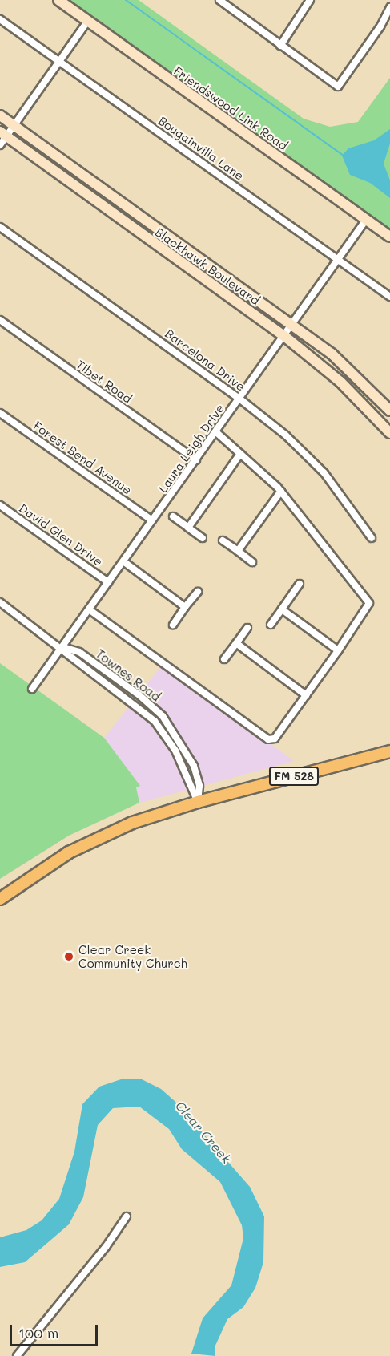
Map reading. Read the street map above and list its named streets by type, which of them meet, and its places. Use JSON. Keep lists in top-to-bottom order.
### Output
{
  "streets": {
    "main road": ["Friendswood Link Road", "Blackhawk Boulevard", "FM 528"],
    "street": [
      "Bougainvilla Lane",
      "Barcelona Drive",
      "Tibet Road",
      "Laura Leigh Drive",
      "Forest Bend Avenue",
      "David Glen Drive",
      "Townes Road"
    ]
  },
  "crossings": [
    ["Friendswood Link Road", "Laura Leigh Drive"],
    ["Bougainvilla Lane", "Laura Leigh Drive"],
    ["Blackhawk Boulevard", "Laura Leigh Drive"],
    ["Barcelona Drive", "Laura Leigh Drive"],
    ["Tibet Road", "Laura Leigh Drive"],
    ["Laura Leigh Drive", "Forest Bend Avenue"],
    ["Laura Leigh Drive", "David Glen Drive"],
    ["Laura Leigh Drive", "Townes Road"],
    ["Townes Road", "FM 528"]
  ],
  "water": ["Clear Creek"],
  "places": ["Clear Creek Community Church"],
  "scale_bar": "100 m"
}
